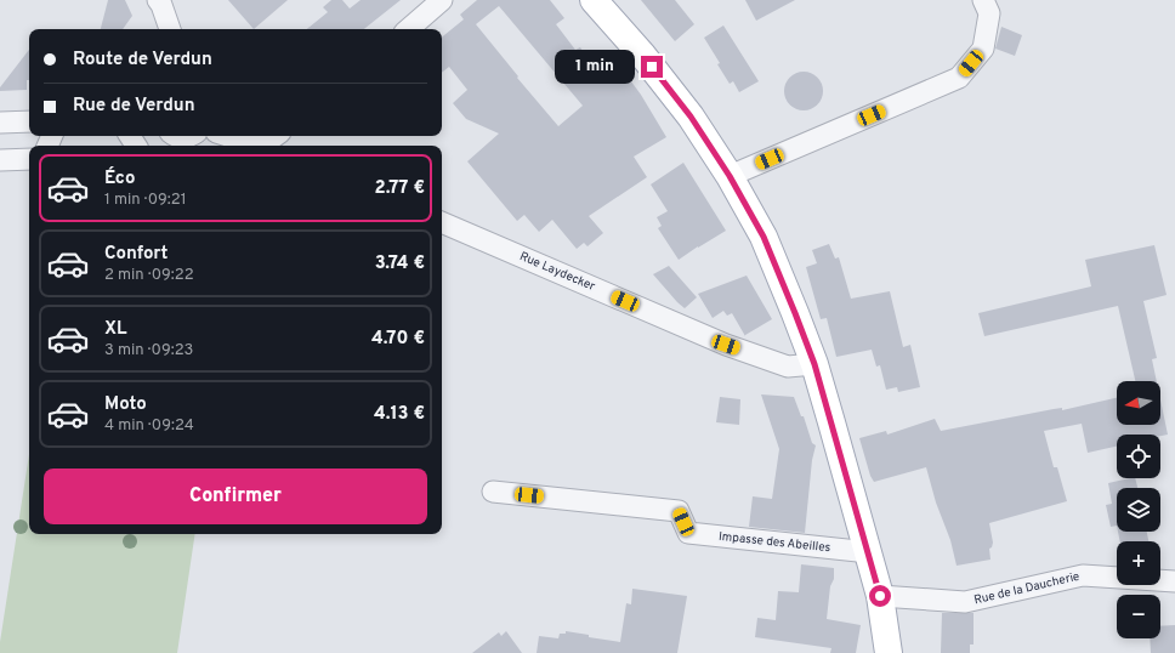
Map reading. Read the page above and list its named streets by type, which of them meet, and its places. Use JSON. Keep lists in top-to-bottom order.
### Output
{
  "streets": {
    "street": ["Rue Laydecker", "Impasse des Abeilles", "Rue de la Daucherie"]
  },
  "north": "left",
  "page": {
    "banner": ["Route de Verdun", "Rue de Verdun"],
    "bubble": "1 min",
    "list": [
      {
        "name": "Éco",
        "note": "1 min · 09:21",
        "value": "2.77 €"
      },
      {
        "name": "Confort",
        "note": "2 min · 09:22",
        "value": "3.74 €"
      },
      {
        "name": "XL",
        "note": "3 min · 09:23",
        "value": "4.70 €"
      },
      {
        "name": "Moto",
        "note": "4 min · 09:24",
        "value": "4.13 €"
      }
    ],
    "map_buttons": ["+", "−"],
    "buttons": "Confirmer"
  }
}
